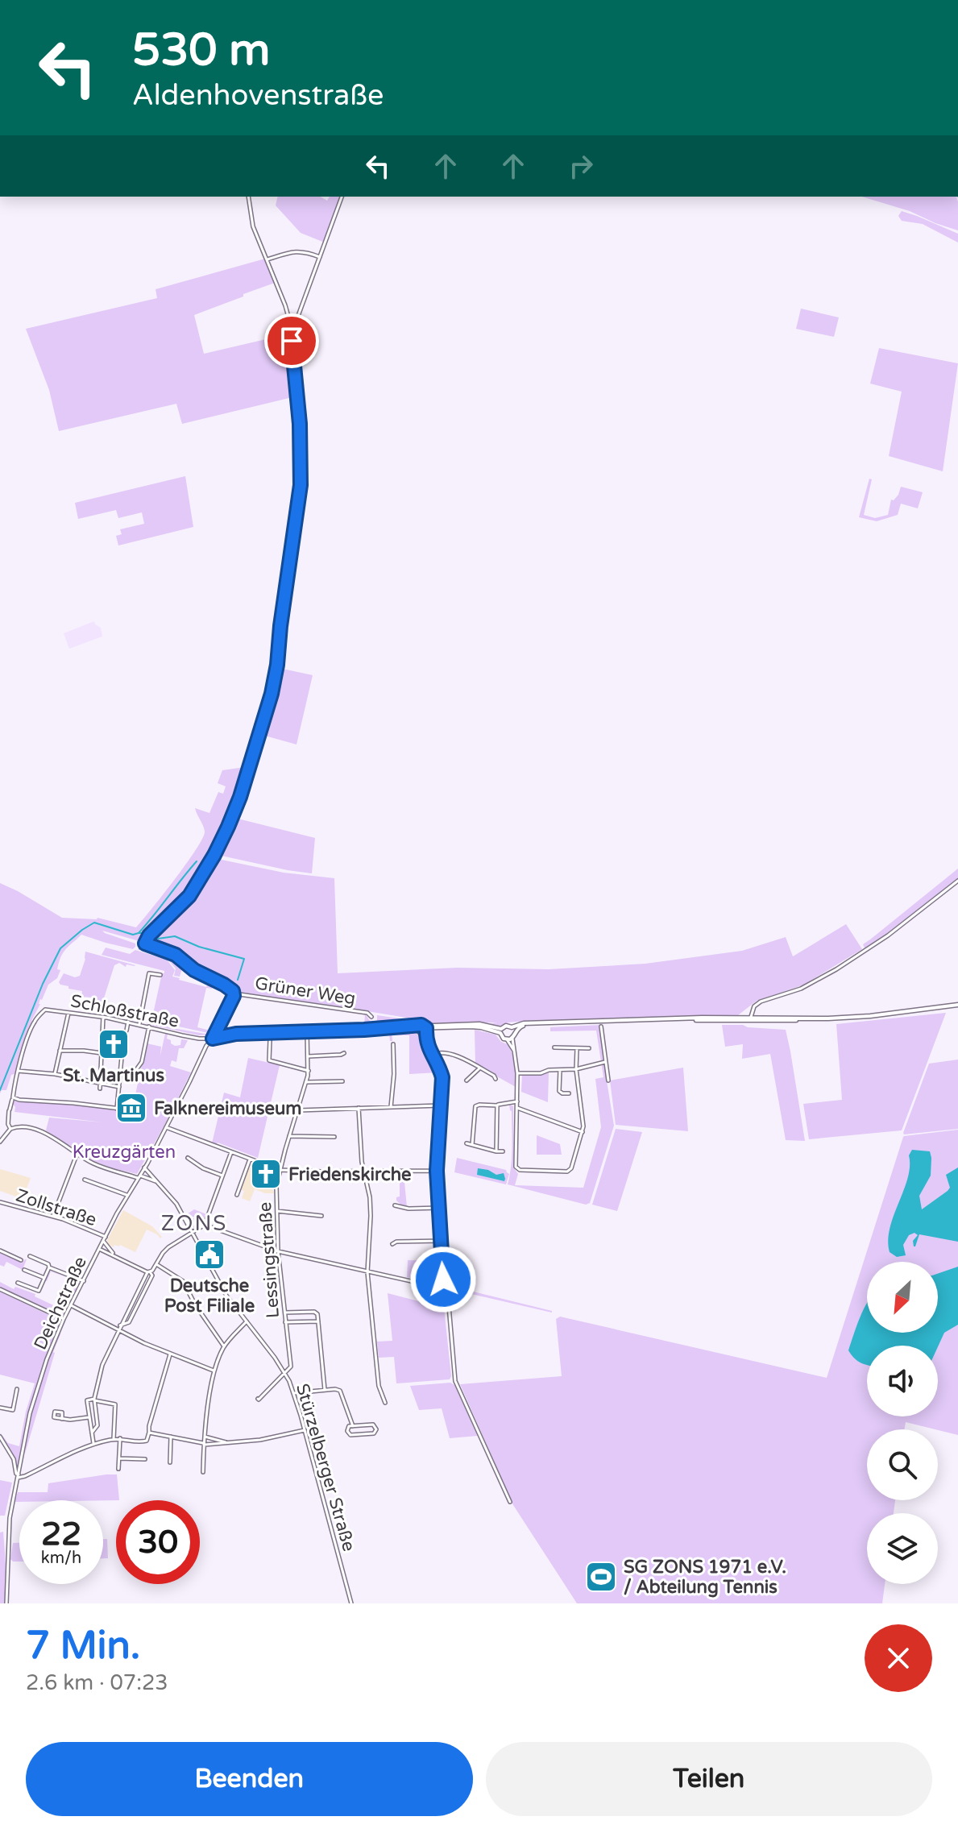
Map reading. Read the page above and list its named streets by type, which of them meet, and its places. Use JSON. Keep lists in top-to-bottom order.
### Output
{
  "streets": {
    "street": [
      "Grüner Weg",
      "Schloßstraße",
      "Zollstraße",
      "Lessingstraße",
      "Deichstraße",
      "Stürzelberger Straße"
    ]
  },
  "crossings": [
    ["Grüner Weg", "Deichstraße"],
    ["Schloßstraße", "Deichstraße"],
    ["Zollstraße", "Deichstraße"],
    ["Lessingstraße", "Stürzelberger Straße"],
    ["Deichstraße", "Stürzelberger Straße"]
  ],
  "districts": ["ZONS"],
  "parks": ["Kreuzgärten"],
  "places": {
    "church": ["St. Martinus", "Friedenskirche"],
    "museum": ["Falknereimuseum"],
    "public building": ["Deutsche Post Filiale"],
    "sports": ["SG ZONS 1971 e.V. / Abteilung Tennis"]
  },
  "north": "bottom left",
  "page": {
    "turn": ["530 m", "Aldenhovenstraße"],
    "speed": "22 km/h",
    "limit": "30",
    "heading": ["7 Min.", "2.6 km · 07:23"],
    "buttons": ["Beenden", "Teilen"]
  }
}
